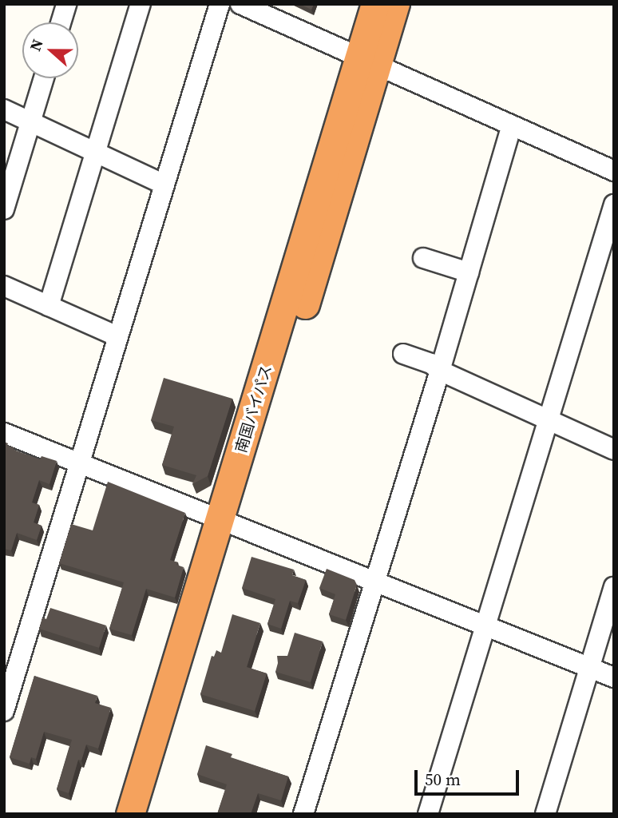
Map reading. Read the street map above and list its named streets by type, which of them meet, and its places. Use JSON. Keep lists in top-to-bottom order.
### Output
{
  "streets": {
    "highway": ["南国バイパス"]
  },
  "scale_bar": "50 m",
  "north": "left"
}
